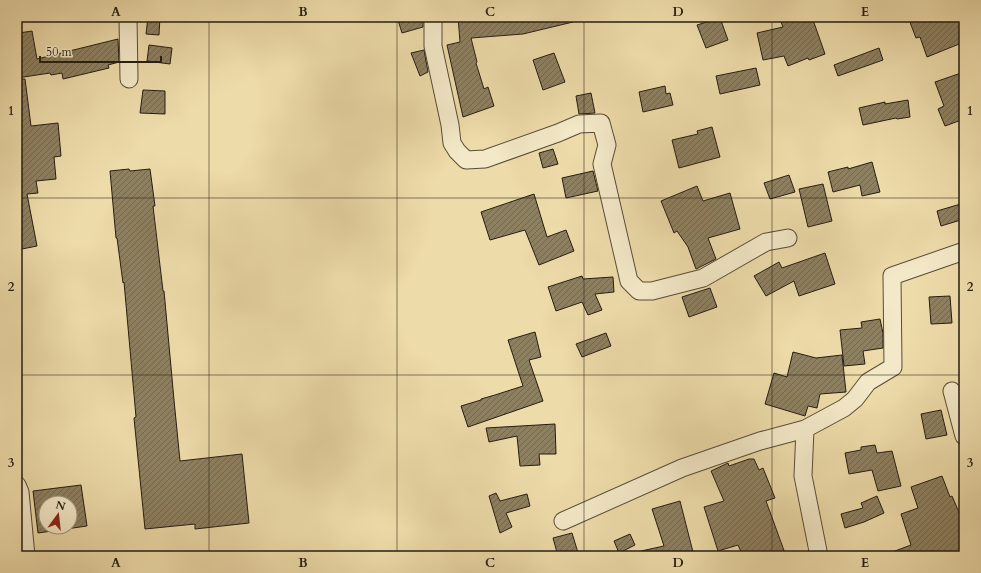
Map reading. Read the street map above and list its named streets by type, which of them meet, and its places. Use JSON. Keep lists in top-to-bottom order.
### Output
{
  "scale_bar": "50 m",
  "north": "top",
  "grid": {
    "columns": [
      "A",
      "B",
      "C",
      "D",
      "E"
    ],
    "rows": ["1", "2", "3"]
  }
}
